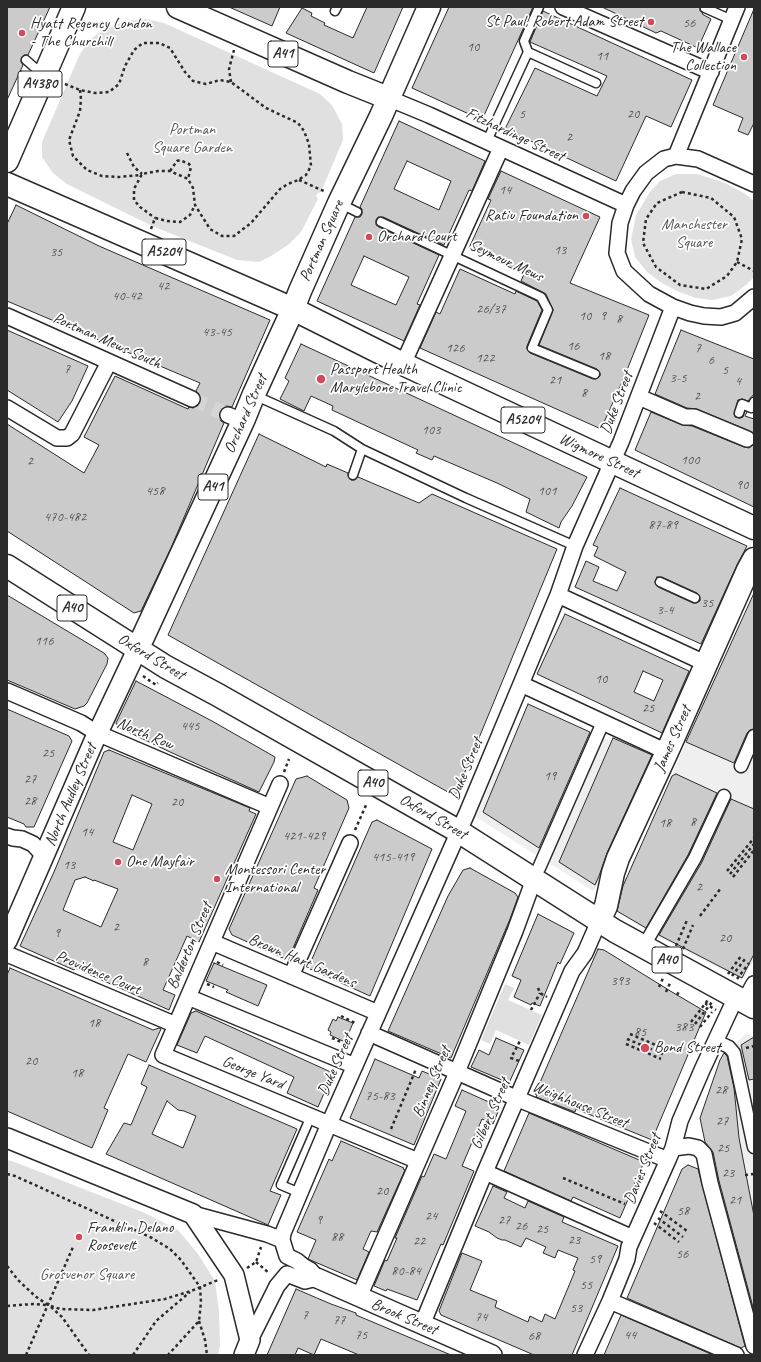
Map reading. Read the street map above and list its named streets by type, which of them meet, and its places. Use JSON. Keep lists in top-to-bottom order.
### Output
{
  "streets": {
    "main road": [
      "A41",
      "A4380",
      "Portman Square",
      "A5204",
      "Orchard Street",
      "Wigmore Street",
      "A40",
      "Oxford Street",
      "James Street"
    ],
    "street": [
      "Fitzhardinge Street",
      "Seymour Mews",
      "Portman Mews South",
      "Duke Street",
      "North Row",
      "North Audley Street",
      "Balderton Street",
      "Brown Hart Gardens",
      "Providence Court",
      "George Yard",
      "Binney Street",
      "Weighhouse Street",
      "Gilbert Street",
      "Davies Street",
      "Brook Street"
    ]
  },
  "crossings": [
    ["A41", "Fitzhardinge Street"],
    ["A41", "Portman Square"],
    ["Fitzhardinge Street", "Portman Square"],
    ["Fitzhardinge Street", "Seymour Mews"],
    ["Portman Square", "A5204"],
    ["Portman Square", "Orchard Street"],
    ["Portman Square", "Wigmore Street"],
    ["A5204", "Orchard Street"],
    ["A5204", "Wigmore Street"],
    ["Seymour Mews", "Wigmore Street"],
    ["Duke Street", "Wigmore Street"],
    ["Duke Street", "Oxford Street"],
    ["Duke Street", "Brown Hart Gardens"],
    ["Duke Street", "George Yard"],
    ["Duke Street", "Weighhouse Street"],
    ["Orchard Street", "Wigmore Street"],
    ["Orchard Street", "Oxford Street"],
    ["Orchard Street", "North Audley Street"],
    ["Oxford Street", "James Street"],
    ["Oxford Street", "North Audley Street"],
    ["Oxford Street", "Binney Street"],
    ["Oxford Street", "Gilbert Street"],
    ["Oxford Street", "Davies Street"],
    ["North Row", "North Audley Street"],
    ["North Row", "Balderton Street"],
    ["James Street", "Gilbert Street"],
    ["Balderton Street", "Brown Hart Gardens"],
    ["Balderton Street", "Providence Court"],
    ["Balderton Street", "George Yard"],
    ["George Yard", "Binney Street"],
    ["Binney Street", "Weighhouse Street"],
    ["Binney Street", "Brook Street"],
    ["Weighhouse Street", "Gilbert Street"],
    ["Weighhouse Street", "Davies Street"],
    ["Gilbert Street", "Brook Street"]
  ],
  "parks": ["Portman Square Garden", "Manchester Square", "Grosvenor Square"],
  "places": [
    "St Paul, Robert Adam Street",
    "Hyatt Regency London - The Churchill",
    "The Wallace Collection",
    "Ratiu Foundation",
    "Orchard Court",
    "Passport Health Marylebone Travel Clinic",
    "One Mayfair",
    "Montessori Center International",
    "Bond Street",
    "Franklin Delano Roosevelt"
  ],
  "house_numbers": [
    "56",
    "10",
    "11",
    "5",
    "20",
    "2",
    "14",
    "13",
    "35",
    "42",
    "40-42",
    "26/37",
    "10",
    "9",
    "8",
    "43-45",
    "16",
    "126",
    "7",
    "18",
    "122",
    "6",
    "7",
    "5",
    "3-5",
    "21",
    "4",
    "8",
    "2",
    "103",
    "100",
    "2",
    "90",
    "458",
    "101",
    "470-482",
    "87-89",
    "35",
    "3-4",
    "116",
    "10",
    "25",
    "445",
    "25",
    "19",
    "27",
    "28",
    "20",
    "8",
    "18",
    "14",
    "421-429",
    "415-419",
    "13",
    "2",
    "2",
    "9",
    "20",
    "8",
    "393",
    "18",
    "383",
    "85",
    "20",
    "18",
    "28",
    "75-83",
    "27",
    "25",
    "23",
    "20",
    "21",
    "58",
    "24",
    "9",
    "27",
    "26",
    "25",
    "88",
    "23",
    "22",
    "56",
    "59",
    "80-84",
    "55",
    "53",
    "7",
    "74",
    "77",
    "75",
    "44",
    "68"
  ]
}
